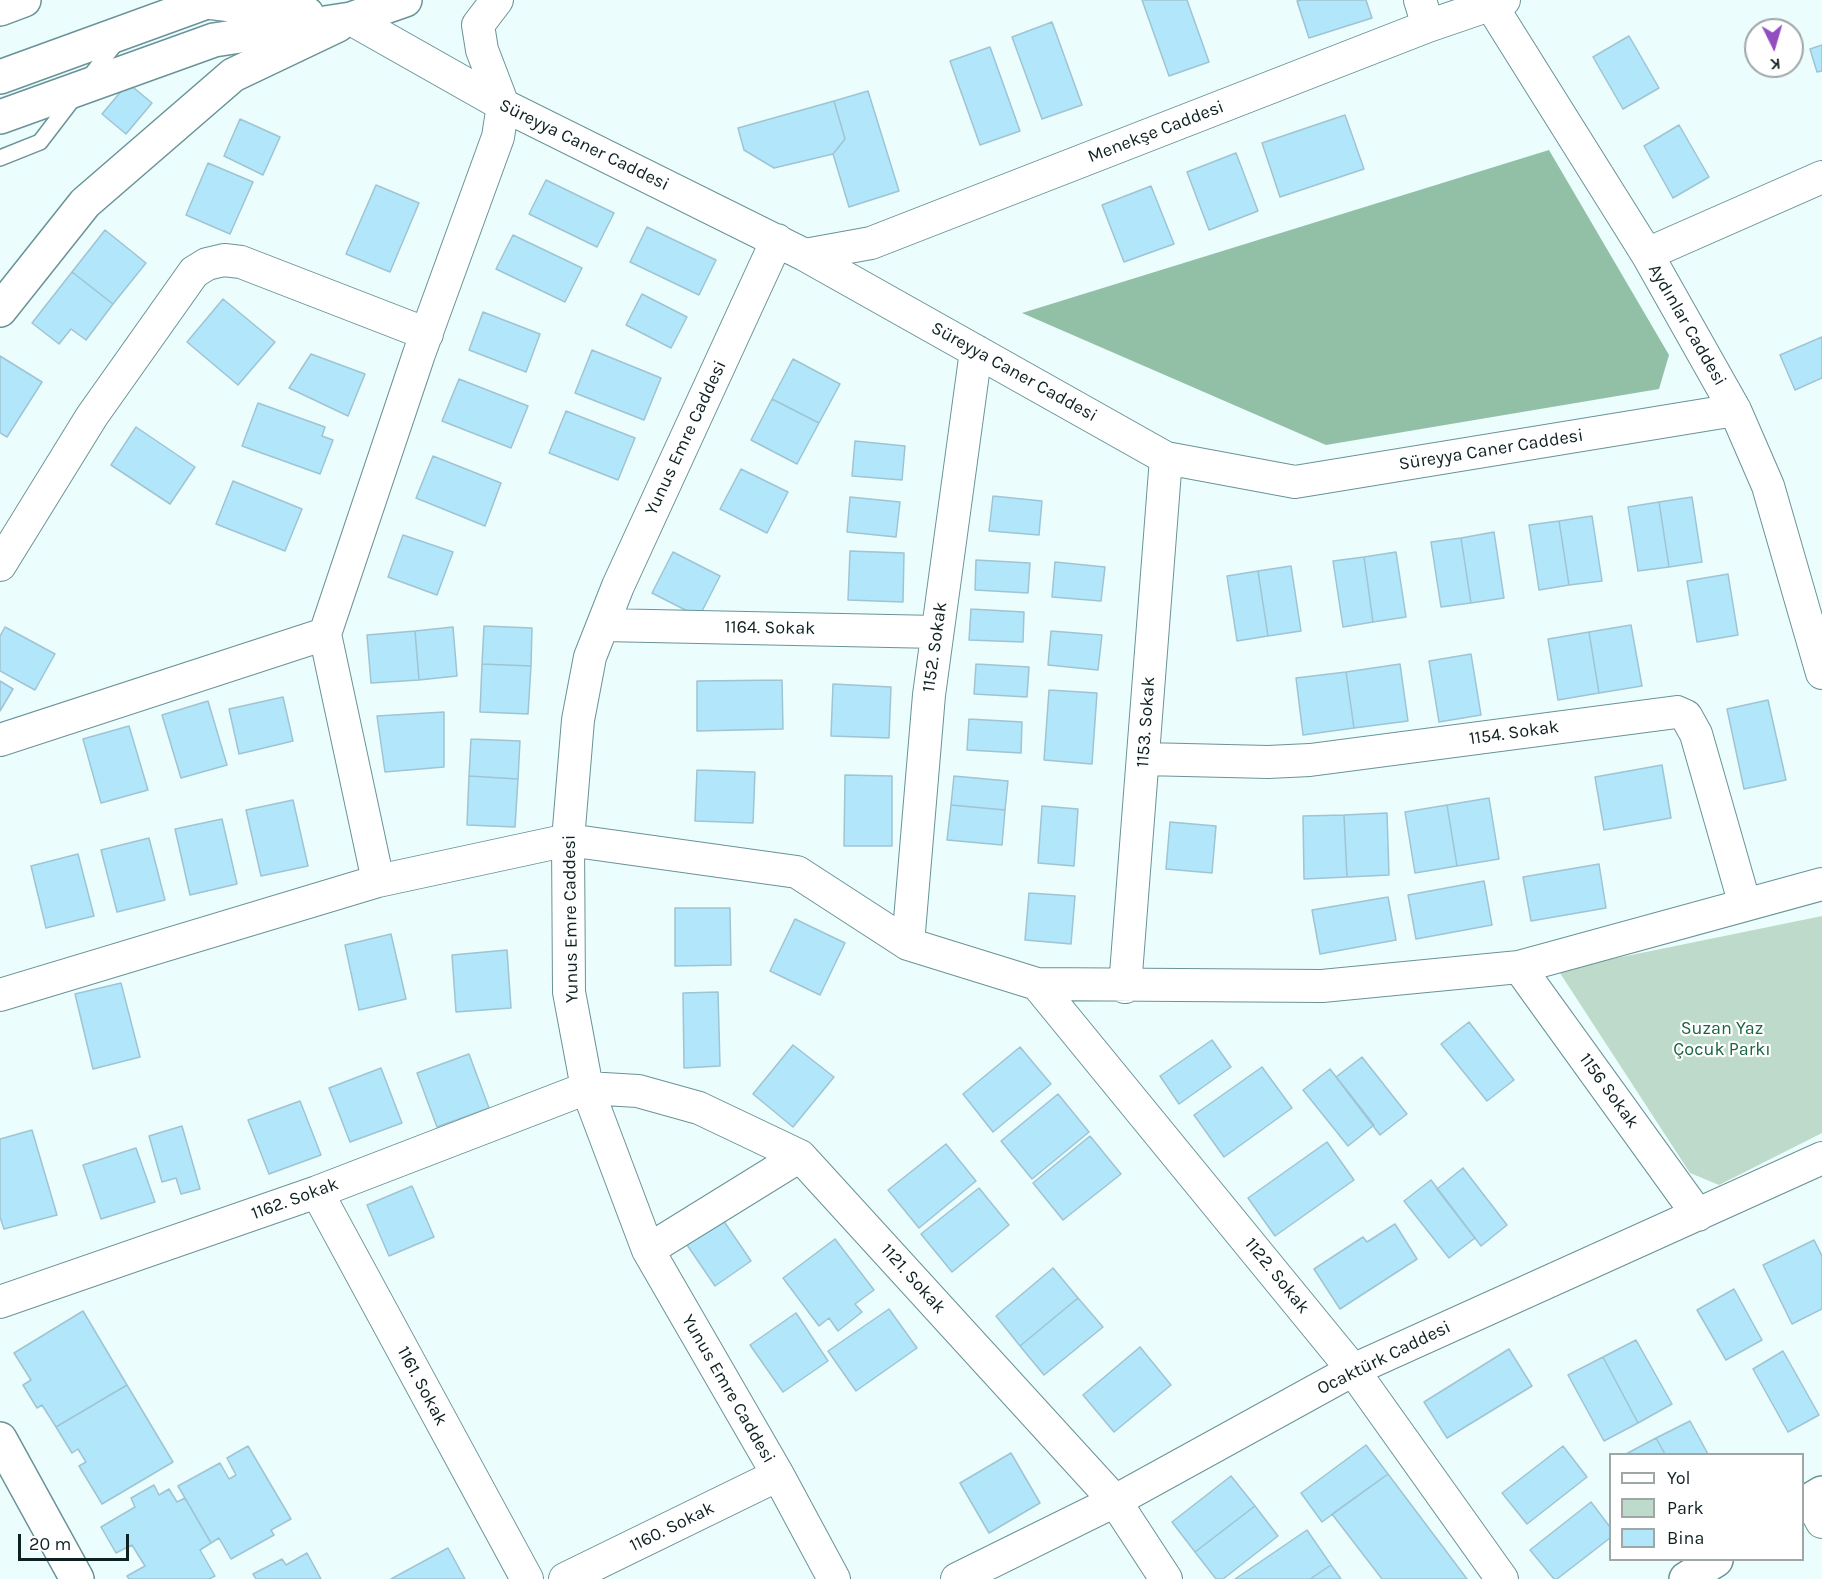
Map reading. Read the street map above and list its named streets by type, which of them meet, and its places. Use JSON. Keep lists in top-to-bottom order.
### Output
{
  "streets": {
    "street": [
      "Menekşe Caddesi",
      "Süreyya Caner Caddesi",
      "Aydınlar Caddesi",
      "Yunus Emre Caddesi",
      "1164. Sokak",
      "1152. Sokak",
      "1153. Sokak",
      "1154. Sokak",
      "1156 Sokak",
      "1162. Sokak",
      "1122. Sokak",
      "1121. Sokak",
      "Ocaktürk Caddesi",
      "1161. Sokak",
      "1160. Sokak"
    ]
  },
  "crossings": [
    ["Menekşe Caddesi", "Süreyya Caner Caddesi"],
    ["Menekşe Caddesi", "Aydınlar Caddesi"],
    ["Süreyya Caner Caddesi", "Aydınlar Caddesi"],
    ["Süreyya Caner Caddesi", "Yunus Emre Caddesi"],
    ["Süreyya Caner Caddesi", "1152. Sokak"],
    ["Süreyya Caner Caddesi", "1153. Sokak"],
    ["Yunus Emre Caddesi", "1164. Sokak"],
    ["Yunus Emre Caddesi", "1162. Sokak"],
    ["Yunus Emre Caddesi", "1121. Sokak"],
    ["Yunus Emre Caddesi", "1160. Sokak"],
    ["1164. Sokak", "1152. Sokak"],
    ["1153. Sokak", "1154. Sokak"],
    ["1156 Sokak", "Ocaktürk Caddesi"],
    ["1162. Sokak", "1121. Sokak"],
    ["1162. Sokak", "1161. Sokak"],
    ["1122. Sokak", "Ocaktürk Caddesi"],
    ["1121. Sokak", "Ocaktürk Caddesi"]
  ],
  "parks": ["Suzan Yaz Çocuk Parkı"],
  "legend": ["Yol", "Park", "Bina"],
  "scale_bar": "20 m",
  "north": "bottom"
}
